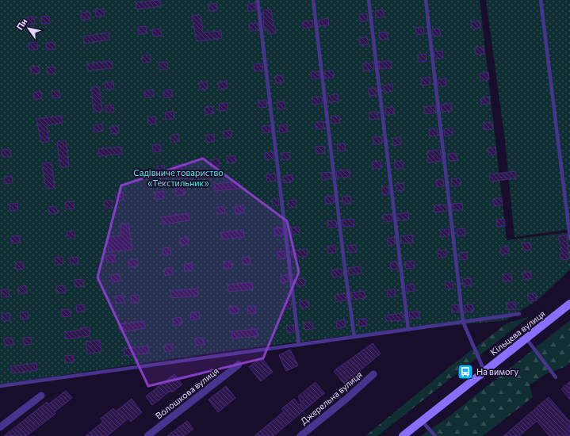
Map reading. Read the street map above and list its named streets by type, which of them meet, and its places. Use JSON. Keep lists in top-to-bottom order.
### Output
{
  "streets": {
    "main road": ["Кільцева вулиця"],
    "street": ["Волошкова вулиця", "Джерельна вулиця"]
  },
  "parks": ["Садівниче товариство «Текстильник»"],
  "places": {
    "bus stop": ["На вимогу"]
  },
  "north": "top left"
}
